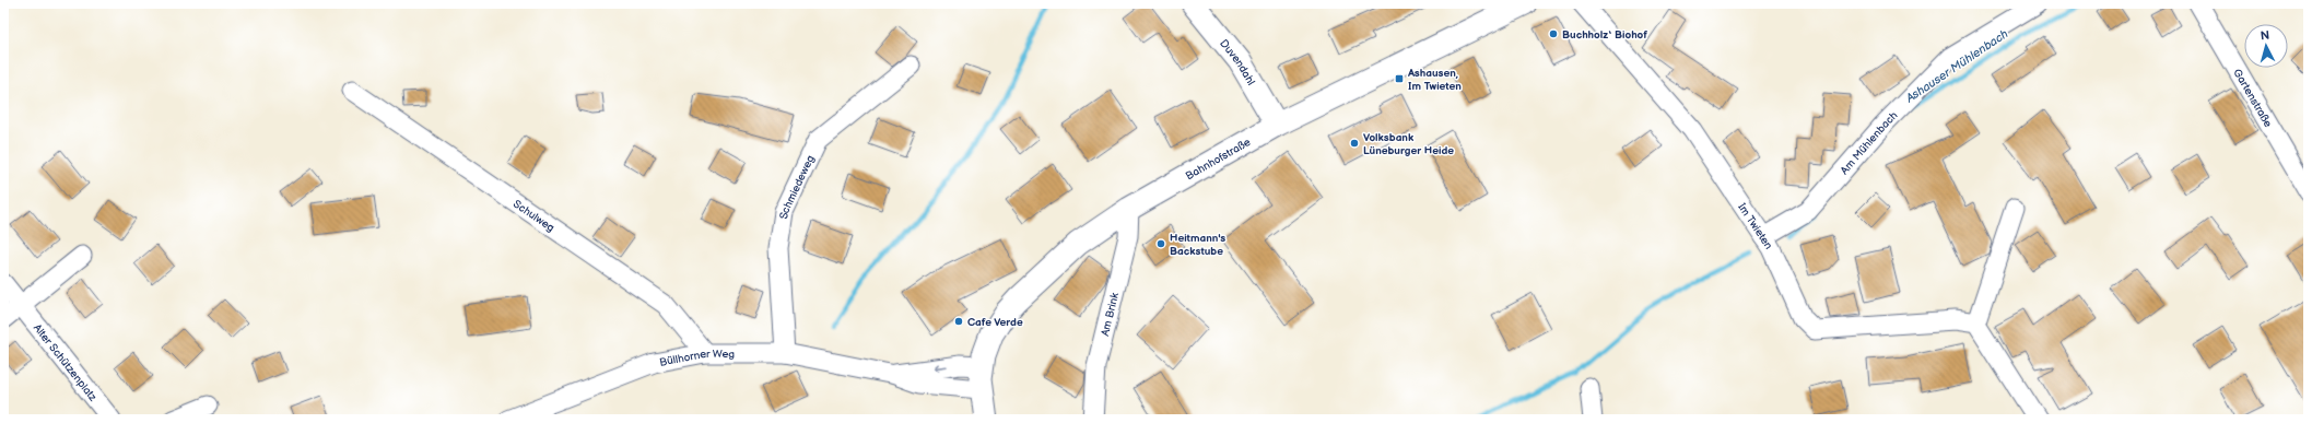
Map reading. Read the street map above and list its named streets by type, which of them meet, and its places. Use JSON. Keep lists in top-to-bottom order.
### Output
{
  "streets": {
    "street": [
      "Duvendahl",
      "Gartenstraße",
      "Am Mühlenbach",
      "Bahnhofstraße",
      "Schmiedeweg",
      "Schulweg",
      "Im Twieten",
      "Am Brink",
      "Büllhorner Weg",
      "Alter Schützenplatz"
    ]
  },
  "crossings": [
    ["Duvendahl", "Bahnhofstraße"],
    ["Am Mühlenbach", "Im Twieten"],
    ["Bahnhofstraße", "Am Brink"],
    ["Bahnhofstraße", "Büllhorner Weg"],
    ["Schmiedeweg", "Büllhorner Weg"],
    ["Schulweg", "Büllhorner Weg"]
  ],
  "water": ["Ashauser Mühlenbach"],
  "places": {
    "other": [
      "Buchholz‘ Biohof",
      "Volksbank Lüneburger Heide",
      "Heitmann's Backstube",
      "Cafe Verde"
    ],
    "transit": ["Ashausen, Im Twieten"]
  },
  "north": "top"
}
